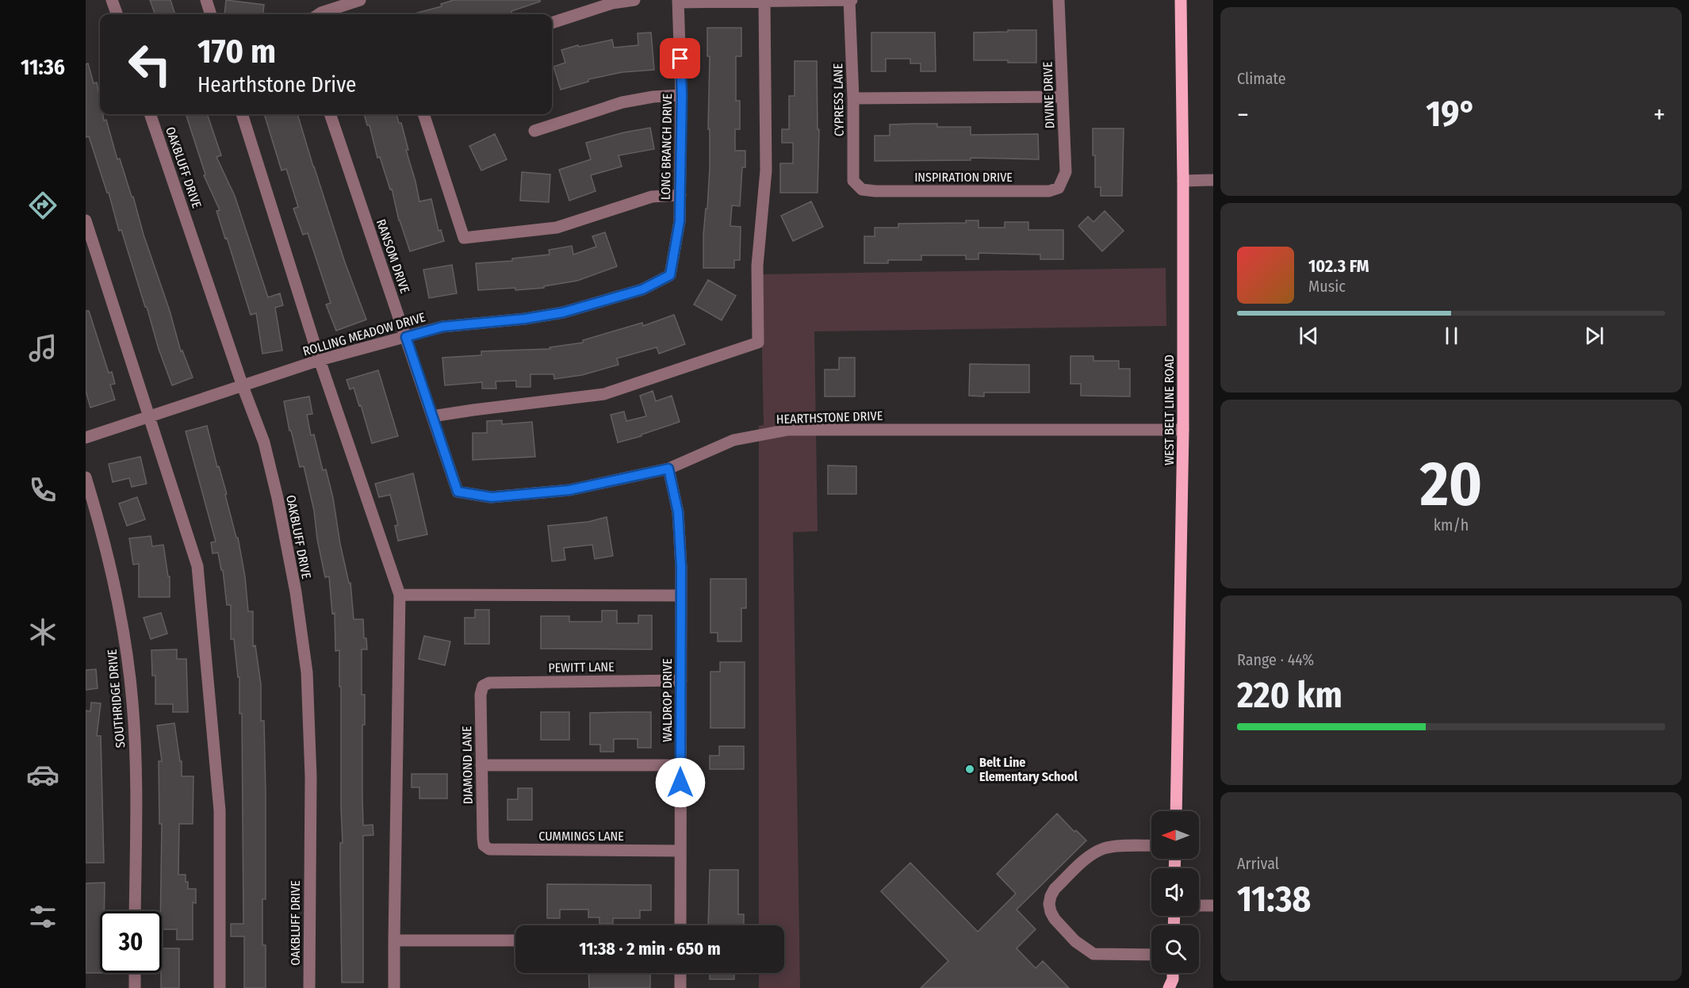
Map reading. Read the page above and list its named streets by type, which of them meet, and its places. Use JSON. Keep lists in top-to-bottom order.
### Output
{
  "streets": {
    "main road": ["WEST BELT LINE ROAD"],
    "street": [
      "DIVINE DRIVE",
      "CYPRESS LANE",
      "LONG BRANCH DRIVE",
      "OAKBLUFF DRIVE",
      "INSPIRATION DRIVE",
      "RANSOM DRIVE",
      "ROLLING MEADOW DRIVE",
      "HEARTHSTONE DRIVE",
      "PEWITT LANE",
      "SOUTHRIDGE DRIVE",
      "WALDROP DRIVE",
      "DIAMOND LANE",
      "CUMMINGS LANE"
    ]
  },
  "crossings": [
    ["DIVINE DRIVE", "INSPIRATION DRIVE"],
    ["CYPRESS LANE", "INSPIRATION DRIVE"],
    ["LONG BRANCH DRIVE", "ROLLING MEADOW DRIVE"],
    ["OAKBLUFF DRIVE", "ROLLING MEADOW DRIVE"],
    ["RANSOM DRIVE", "ROLLING MEADOW DRIVE"],
    ["RANSOM DRIVE", "HEARTHSTONE DRIVE"],
    ["WEST BELT LINE ROAD", "HEARTHSTONE DRIVE"],
    ["HEARTHSTONE DRIVE", "WALDROP DRIVE"],
    ["PEWITT LANE", "WALDROP DRIVE"],
    ["PEWITT LANE", "DIAMOND LANE"],
    ["WALDROP DRIVE", "CUMMINGS LANE"],
    ["DIAMOND LANE", "CUMMINGS LANE"]
  ],
  "places": ["Belt Line Elementary School"],
  "north": "left",
  "page": {
    "tabs": "11:36",
    "tile": [
      "Climate",
      ["20", "km/h"],
      ["Range · 44%", "220 km"],
      ["Arrival", "11:38"]
    ],
    "turn": ["170 m", "Hearthstone Drive"],
    "heat": ["−", "19°", "+"],
    "song": ["102.3 FM", "Music"],
    "limit": "30",
    "trip": "11:38 · 2 min · 650 m"
  }
}
